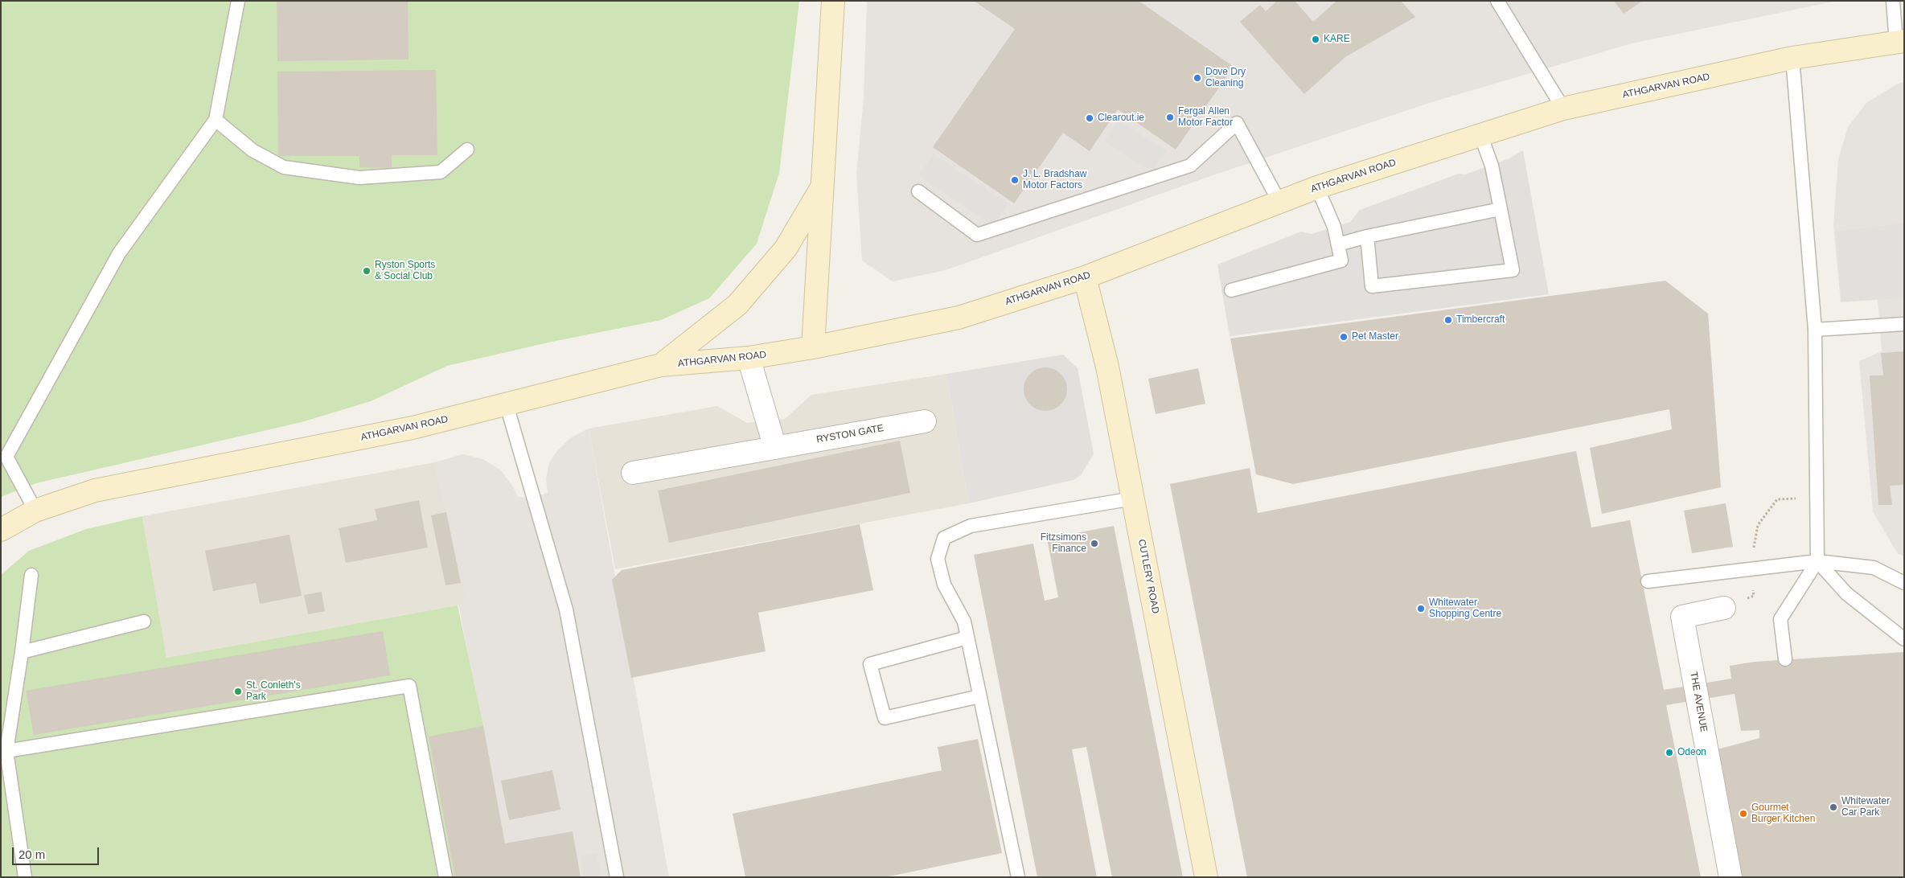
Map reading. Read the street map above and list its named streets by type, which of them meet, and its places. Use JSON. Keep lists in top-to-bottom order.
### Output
{
  "streets": {
    "main road": ["ATHGARVAN ROAD", "CUTLERY ROAD"],
    "street": ["RYSTON GATE", "THE AVENUE"]
  },
  "crossings": [
    ["ATHGARVAN ROAD", "CUTLERY ROAD"]
  ],
  "places": [
    "KARE",
    "Dove Dry Cleaning",
    "Fergal Allen Motor Factor",
    "Clearout.ie",
    "J. L. Bradshaw Motor Factors",
    "Ryston Sports & Social Club",
    "Timbercraft",
    "Pet Master",
    "Fitzsimons Finance",
    "Whitewater Shopping Centre",
    "St. Conleth's Park",
    "Odeon",
    "Whitewater Car Park",
    "Gourmet Burger Kitchen"
  ],
  "scale_bar": "20 m"
}
